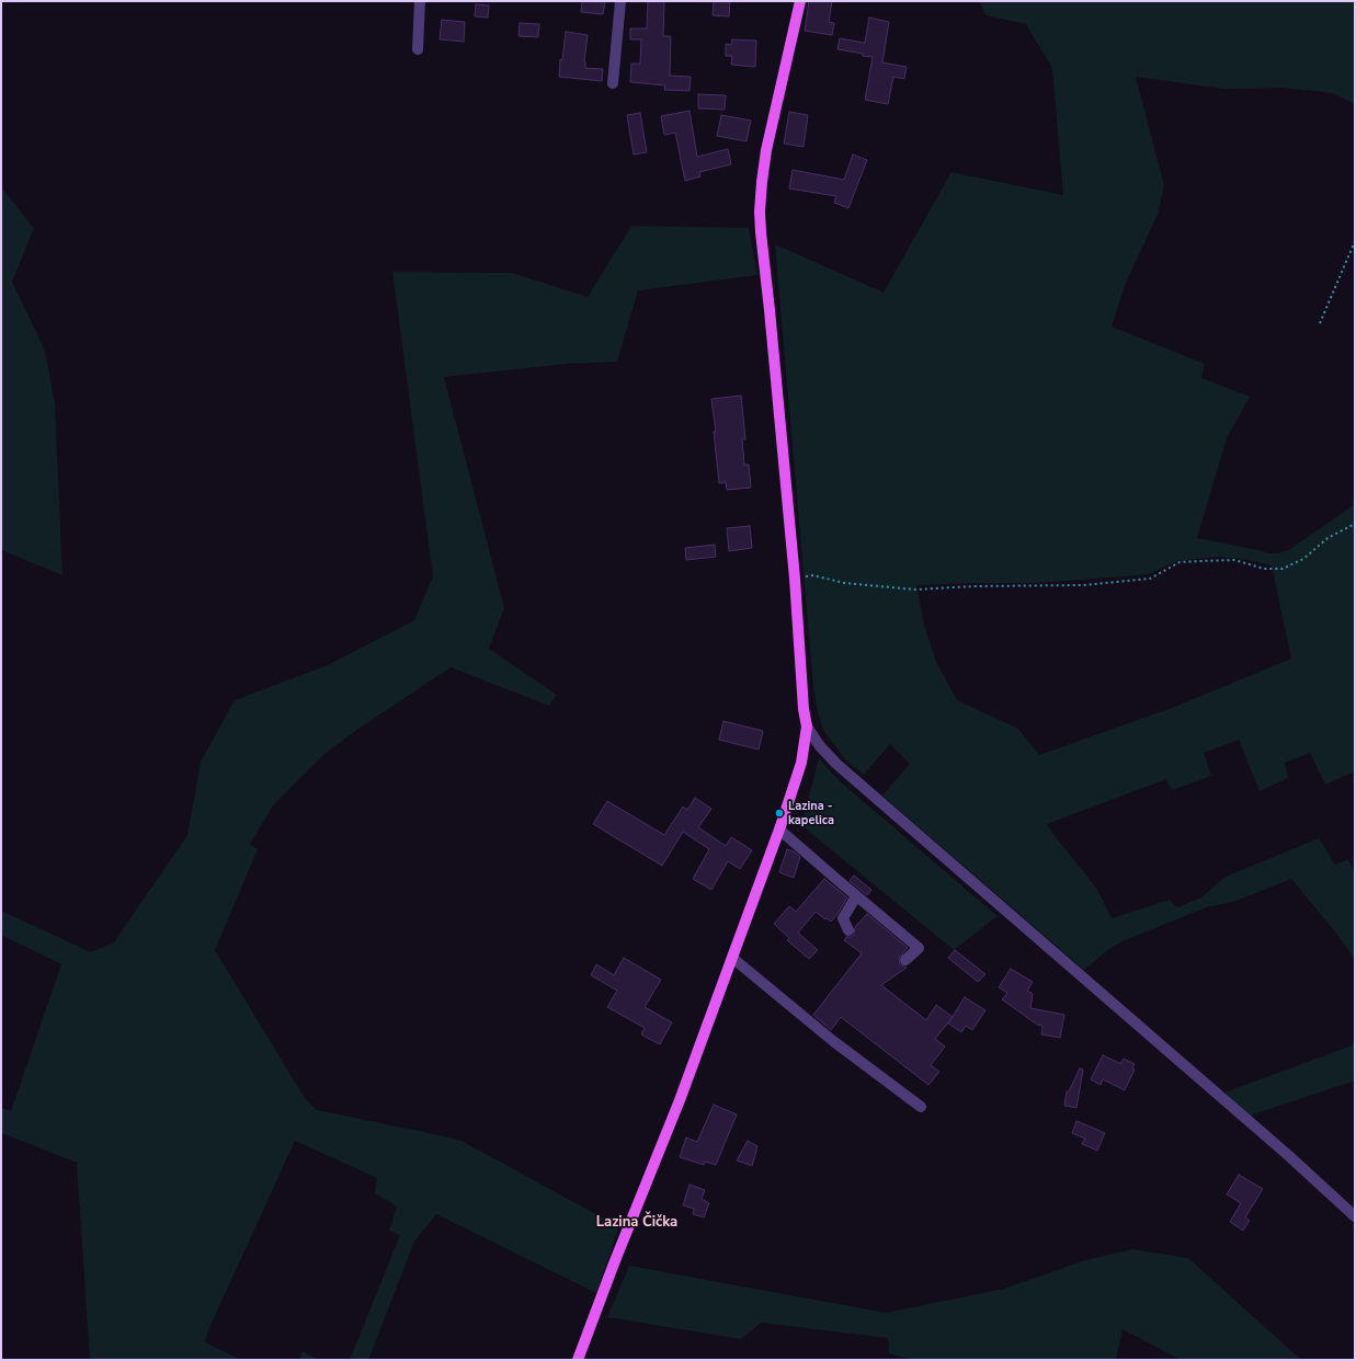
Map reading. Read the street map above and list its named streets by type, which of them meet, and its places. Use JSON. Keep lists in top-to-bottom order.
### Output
{
  "districts": ["Lazina Čička"],
  "places": ["Lazina - kapelica"]
}
